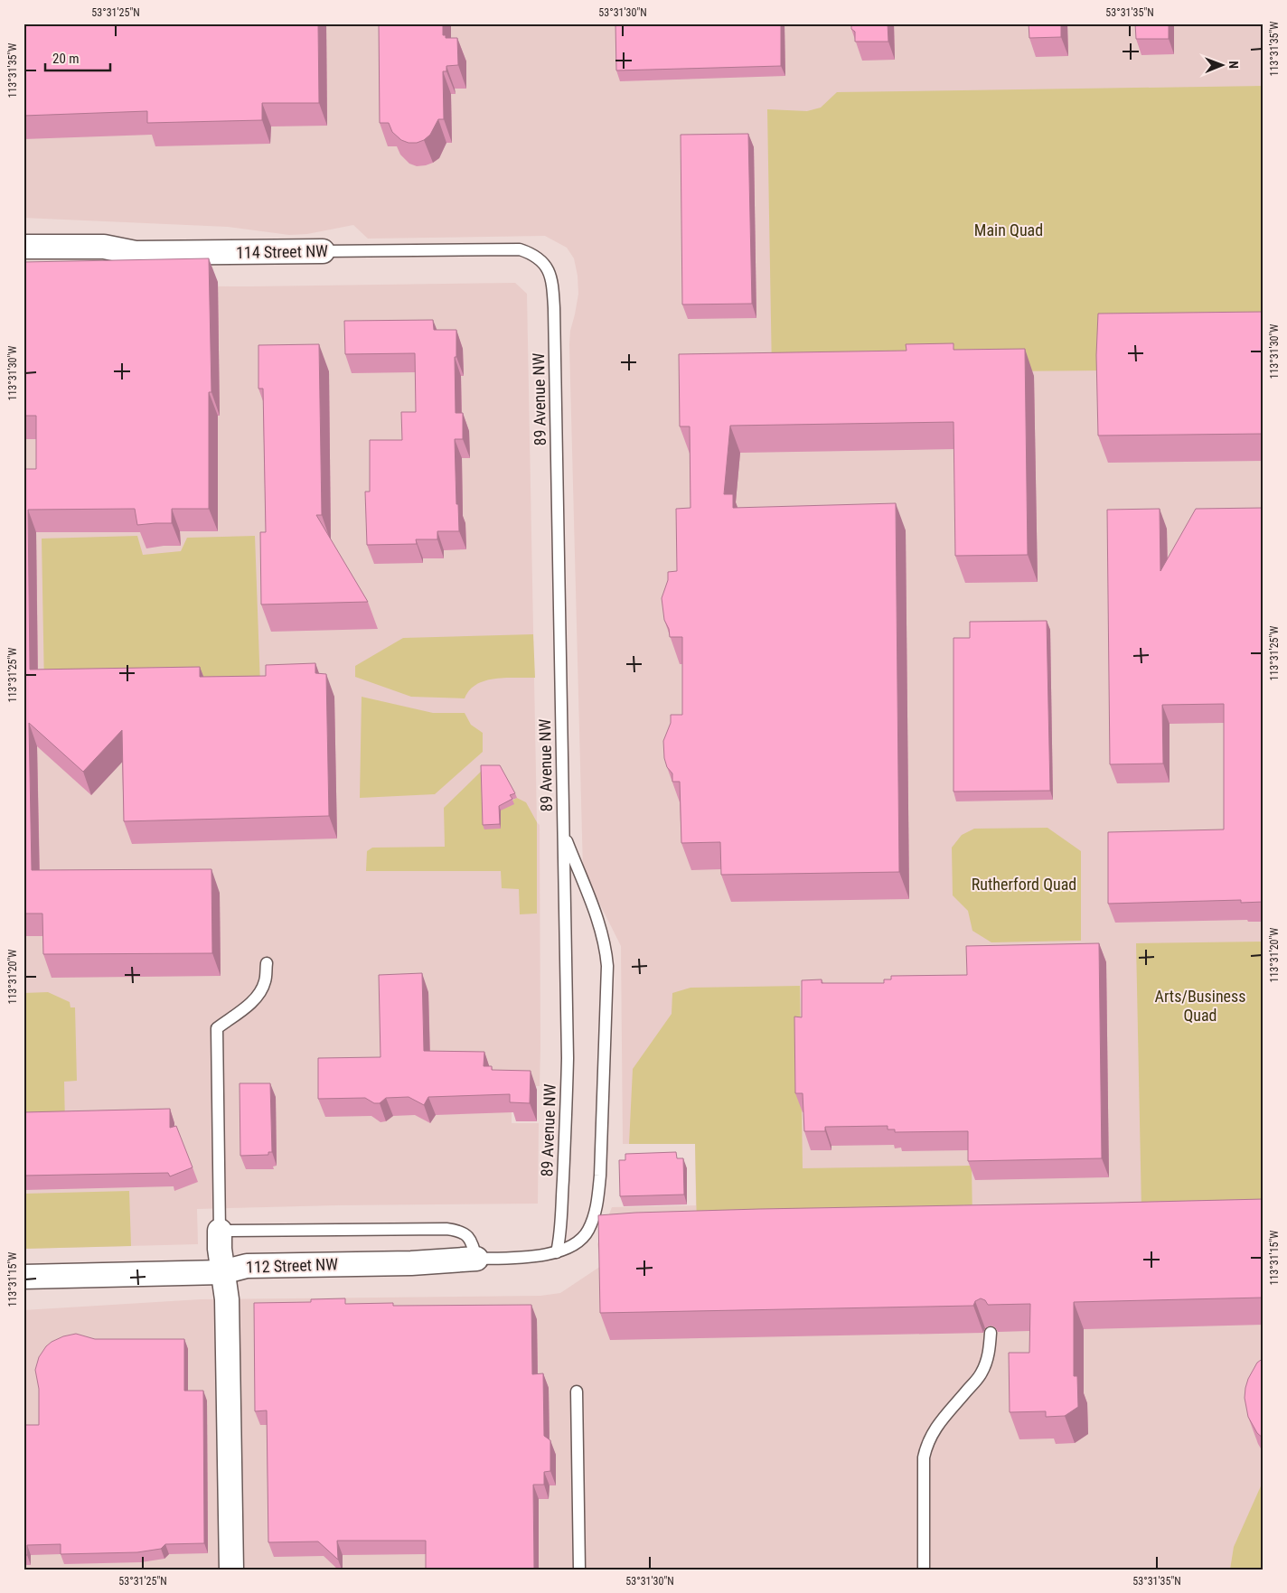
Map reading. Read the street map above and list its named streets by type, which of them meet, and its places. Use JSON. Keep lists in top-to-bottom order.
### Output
{
  "streets": {
    "street": ["114 Street NW", "112 Street NW"],
    "lane": ["89 Avenue NW"]
  },
  "crossings": [
    ["114 Street NW", "89 Avenue NW"],
    ["89 Avenue NW", "112 Street NW"]
  ],
  "parks": ["Main Quad", "Rutherford Quad", "Arts/Business Quad"],
  "scale_bar": "20 m",
  "north": "right",
  "coordinates": [
    "53°31'25\"N",
    "53°31'30\"N",
    "53°31'35\"N",
    "113°31'35\"W",
    "113°31'30\"W",
    "113°31'25\"W",
    "113°31'20\"W",
    "113°31'15\"W"
  ]
}
